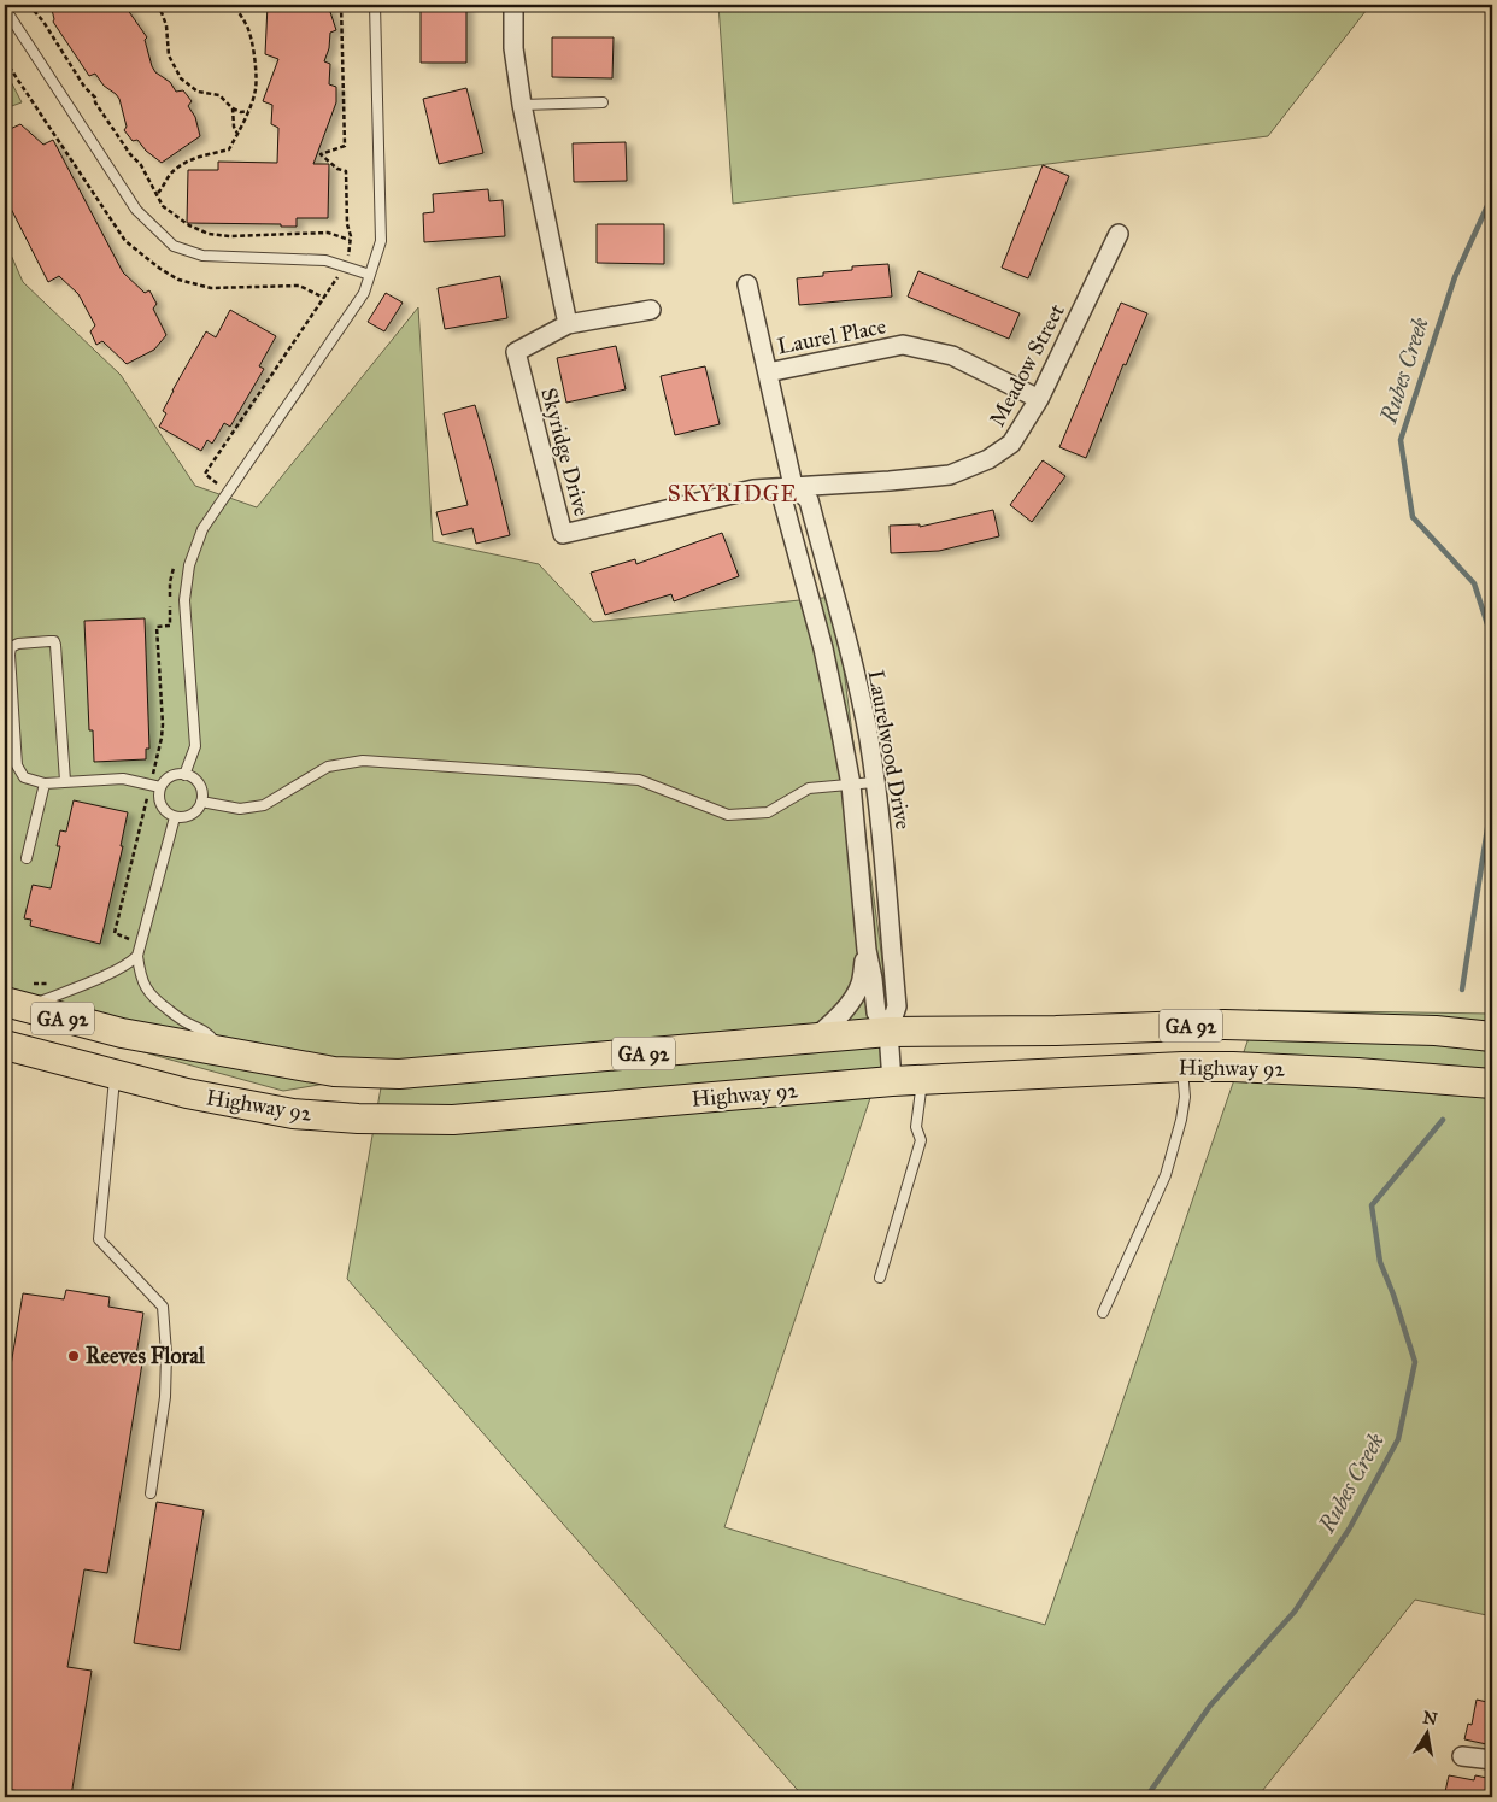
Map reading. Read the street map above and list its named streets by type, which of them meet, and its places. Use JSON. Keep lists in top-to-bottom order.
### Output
{
  "streets": {
    "main road": ["GA 92", "Highway 92"],
    "street": [
      "Laurel Place",
      "Meadow Street",
      "Skyridge Drive",
      "Laurelwood Drive"
    ]
  },
  "crossings": [
    ["Laurel Place", "Meadow Street"],
    ["Laurel Place", "Laurelwood Drive"],
    ["Meadow Street", "Skyridge Drive"],
    ["Meadow Street", "Laurelwood Drive"],
    ["Skyridge Drive", "Laurelwood Drive"],
    ["Laurelwood Drive", "Highway 92"]
  ],
  "districts": ["SKYRIDGE"],
  "water": ["Rubes Creek"],
  "places": ["Reeves Floral"],
  "north": "top"
}
